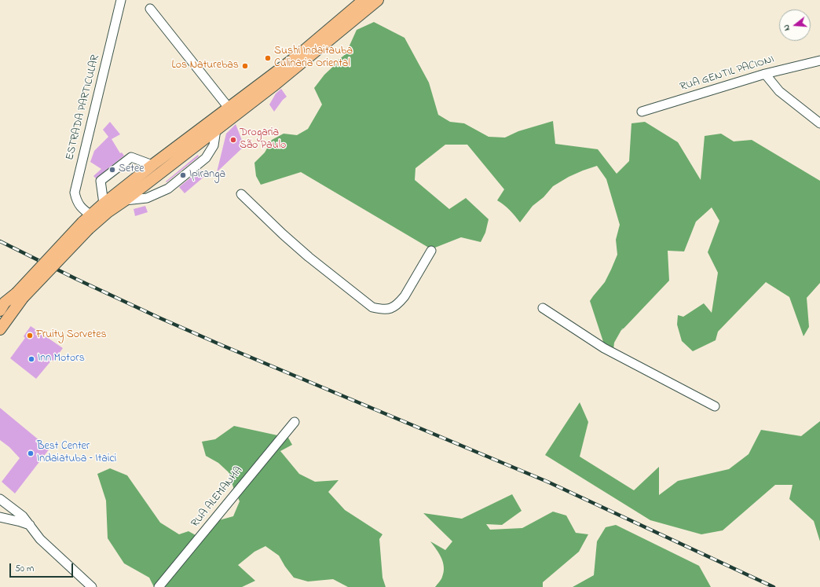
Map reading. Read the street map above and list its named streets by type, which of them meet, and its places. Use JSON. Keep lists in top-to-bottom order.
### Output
{
  "streets": {
    "street": ["RUA GENTIL PACIONI", "ESTRADA PARTICULAR", "RUA ALEMANHA"]
  },
  "places": [
    "Sushi Indaitauba Culinaria Oriental",
    "Los Naturebas",
    "Drogaria São Paulo",
    "Setee",
    "Ipiranga",
    "Fruity Sorvetes",
    "Inn Motors",
    "Best Center Indaiatuba – Itaici"
  ],
  "scale_bar": "50 m",
  "north": "left"
}
